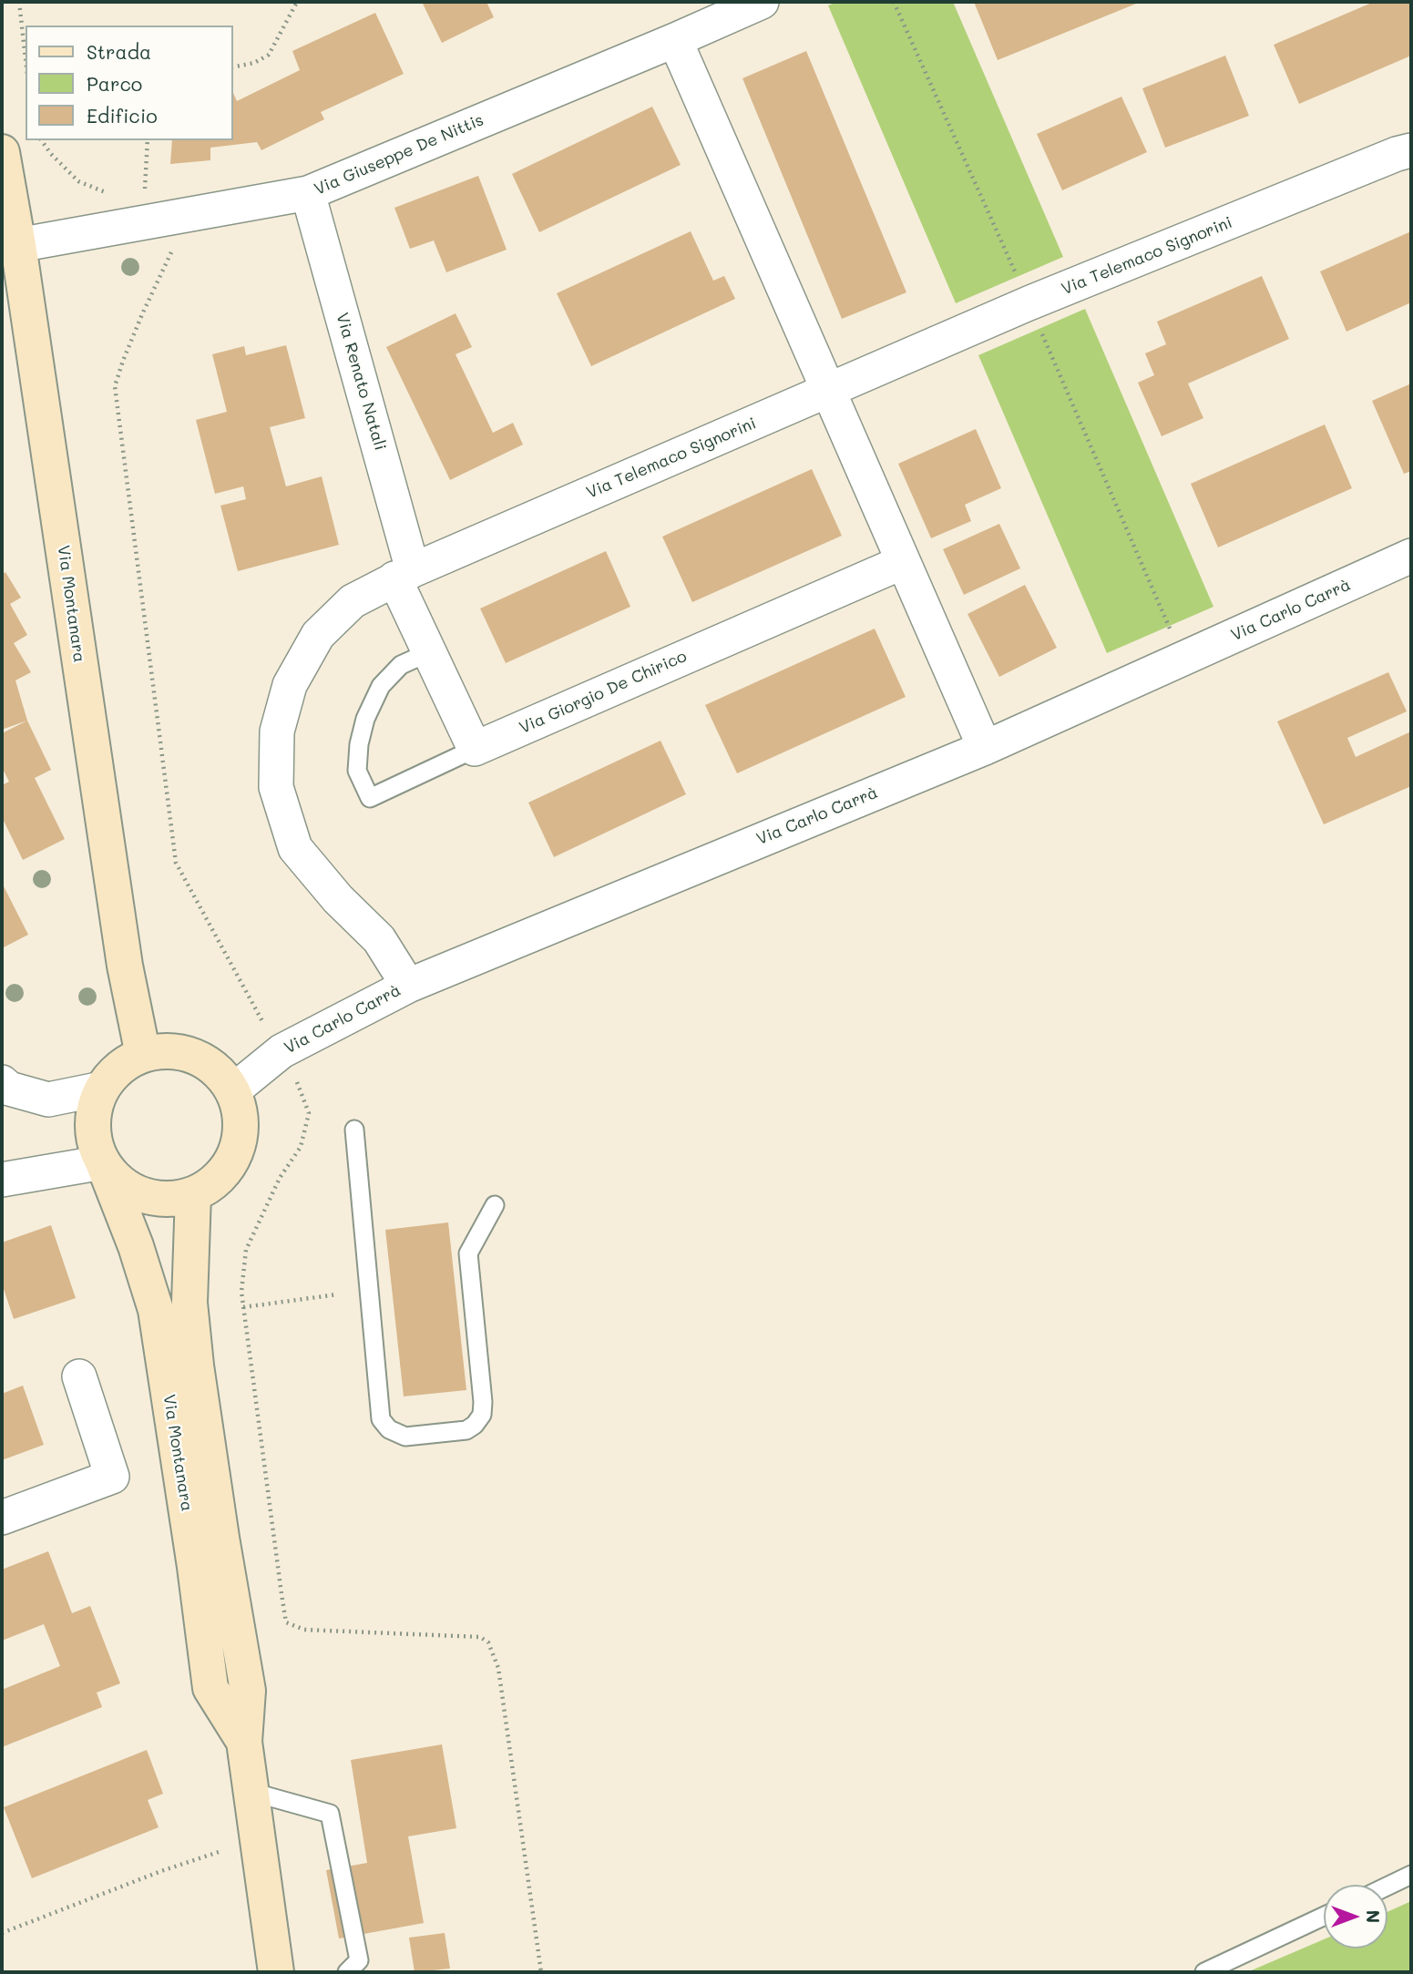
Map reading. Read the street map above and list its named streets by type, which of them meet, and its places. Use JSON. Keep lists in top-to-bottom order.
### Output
{
  "streets": {
    "main road": ["Via Montanara"],
    "street": [
      "Via Giuseppe De Nittis",
      "Via Telemaco Signorini",
      "Via Renato Natali",
      "Via Carlo Carrà",
      "Via Giorgio De Chirico"
    ]
  },
  "crossings": [
    ["Via Giuseppe De Nittis", "Via Renato Natali"],
    ["Via Giuseppe De Nittis", "Via Montanara"],
    ["Via Telemaco Signorini", "Via Renato Natali"],
    ["Via Telemaco Signorini", "Via Carlo Carrà"],
    ["Via Montanara", "Via Carlo Carrà"]
  ],
  "legend": ["Strada", "Parco", "Edificio"],
  "north": "right"
}
